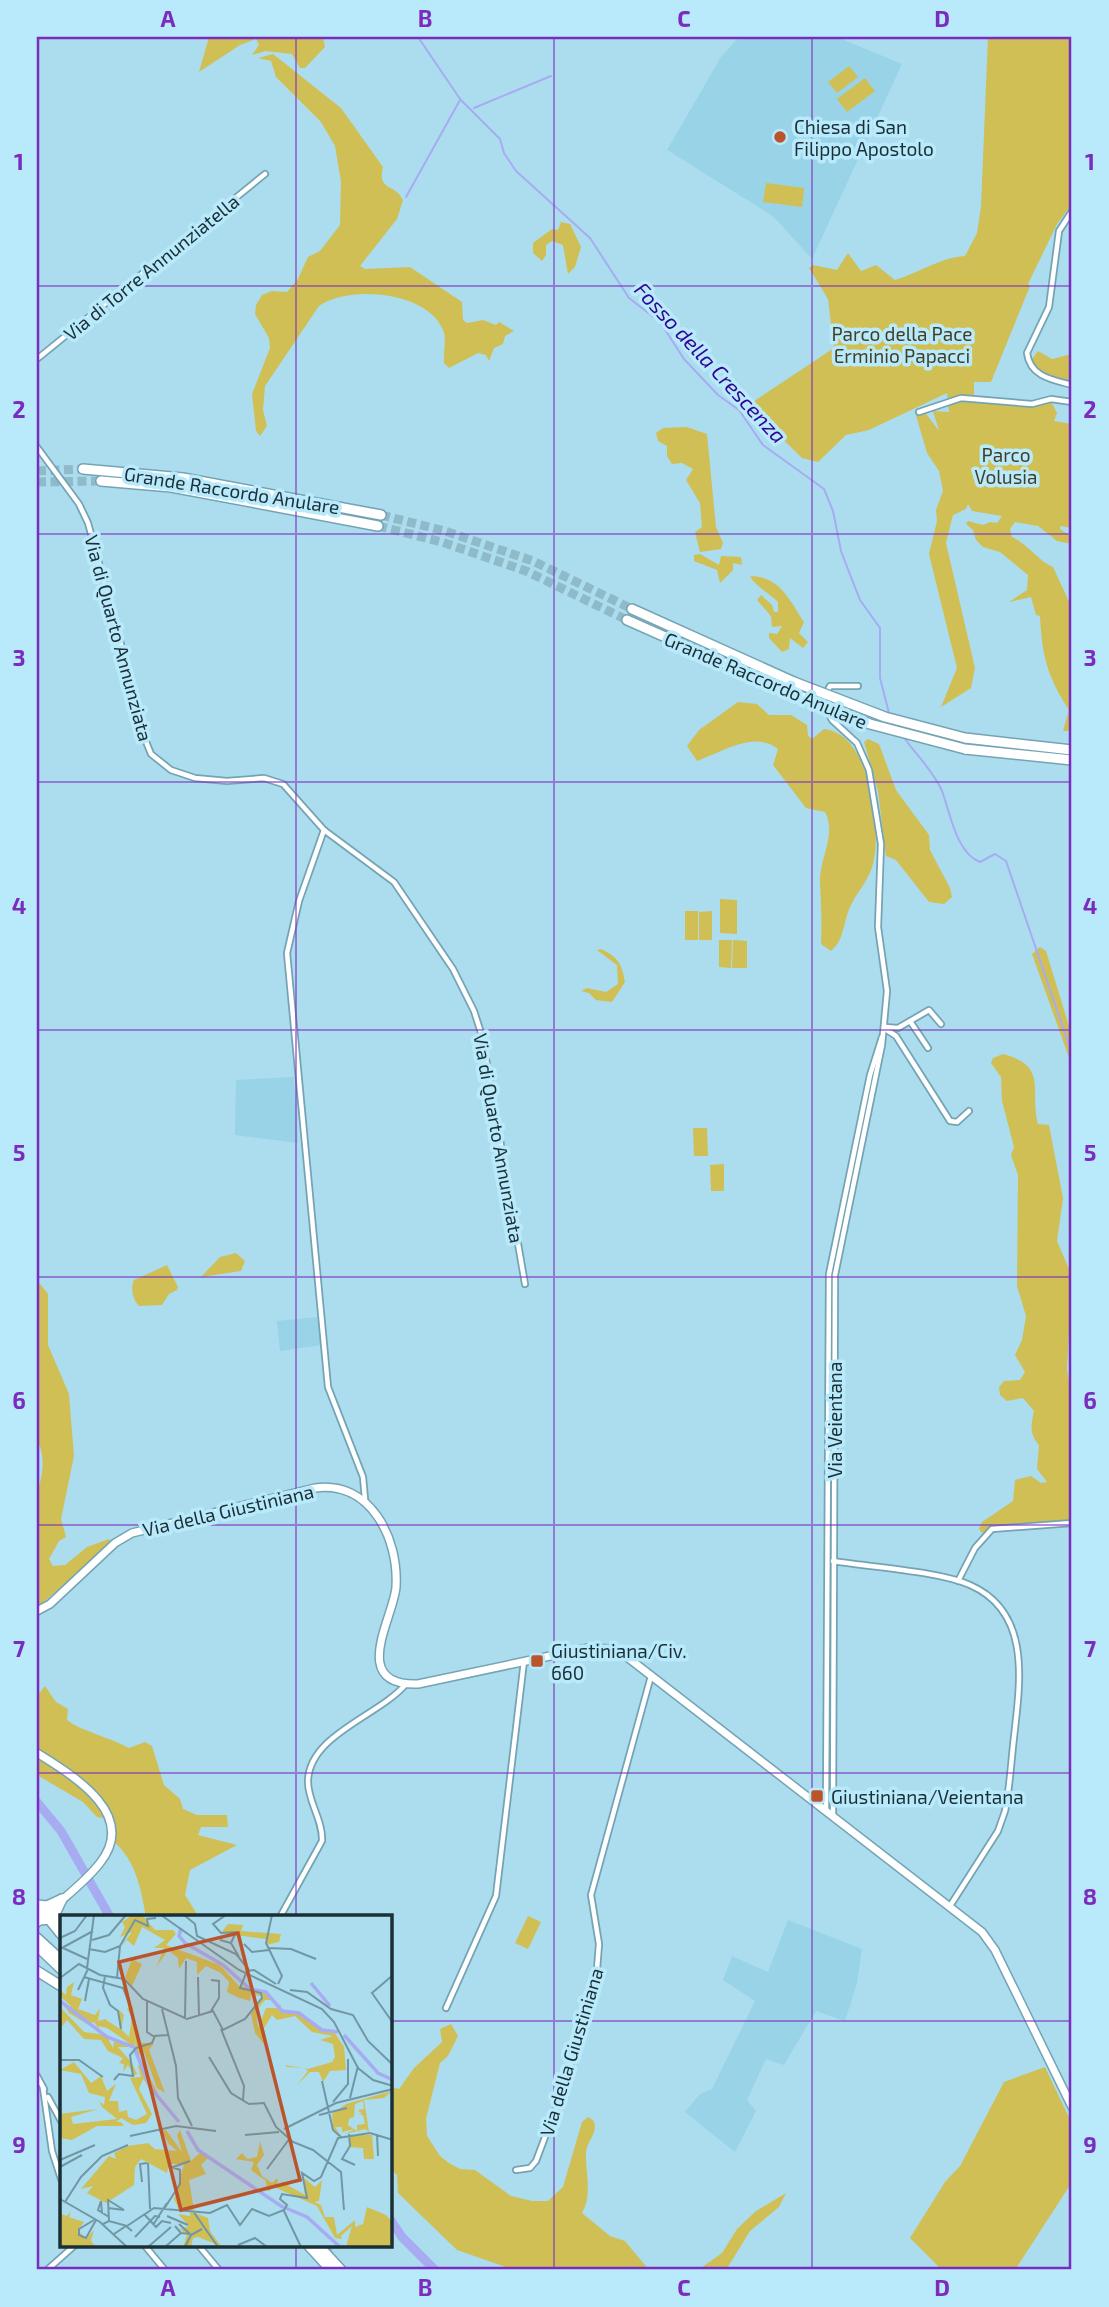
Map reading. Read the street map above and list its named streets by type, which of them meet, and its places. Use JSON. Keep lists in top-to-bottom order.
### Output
{
  "streets": {
    "highway": ["Grande Raccordo Anulare"],
    "street": [
      "Via di Torre Annunziatella",
      "Via di Quarto Annunziata",
      "Via Veientana",
      "Via della Giustiniana"
    ]
  },
  "water": ["Fosso della Crescenza"],
  "parks": ["Parco della Pace Erminio Papacci", "Parco Volusia"],
  "places": {
    "other": ["Chiesa di San Filippo Apostolo"],
    "transit": ["Giustiniana/Civ. 660", "Giustiniana/Veientana"]
  },
  "grid": {
    "columns": [
      "A",
      "B",
      "C",
      "D"
    ],
    "rows": [
      "1",
      "2",
      "3",
      "4",
      "5",
      "6",
      "7",
      "8",
      "9"
    ]
  }
}
